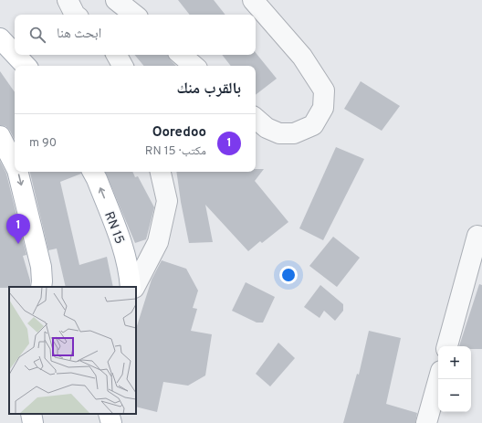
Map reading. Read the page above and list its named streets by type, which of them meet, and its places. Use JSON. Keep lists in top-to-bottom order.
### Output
{
  "streets": {
    "main road": ["RN 15"]
  },
  "page": {
    "search": "ابحث هنا",
    "heading": "بالقرب منك",
    "list": [
      {
        "mark": "1",
        "name": "Ooredoo",
        "note": "مكتب · RN 15",
        "value": "90 m"
      }
    ],
    "pins": "1",
    "map_buttons": ["+", "−"]
  }
}
